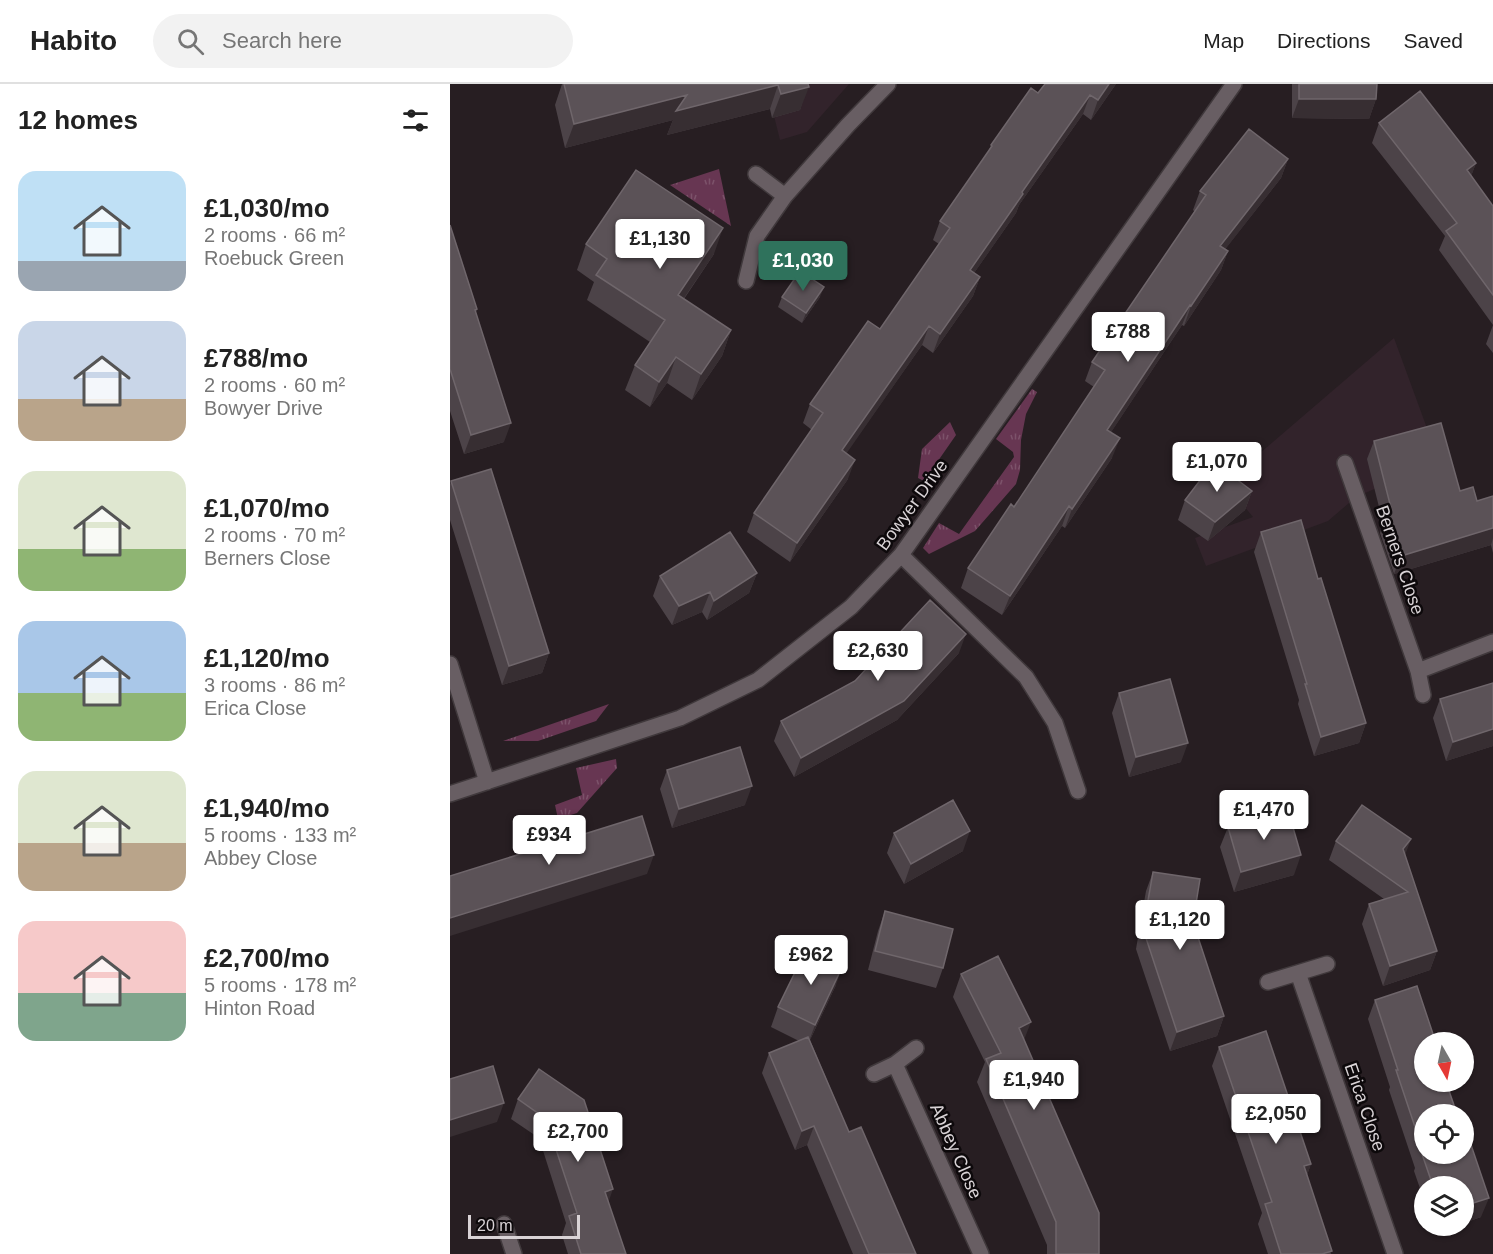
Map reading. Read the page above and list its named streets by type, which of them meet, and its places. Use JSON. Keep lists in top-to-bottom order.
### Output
{
  "streets": {
    "street": [
      "Bowyer Drive",
      "Berners Close",
      "Erica Close",
      "Abbey Close"
    ]
  },
  "scale_bar": "20 m",
  "north": "bottom",
  "page": {
    "header": "Habito",
    "search": "Search here",
    "nav": ["Map", "Directions", "Saved"],
    "heading": "12 homes",
    "list": [
      {
        "name": "£1,030/mo",
        "note": "2 rooms · 66 m² · Roebuck Green"
      },
      {
        "name": "£788/mo",
        "note": "2 rooms · 60 m² · Bowyer Drive"
      },
      {
        "name": "£1,070/mo",
        "note": "2 rooms · 70 m² · Berners Close"
      },
      {
        "name": "£1,120/mo",
        "note": "3 rooms · 86 m² · Erica Close"
      },
      {
        "name": "£1,940/mo",
        "note": "5 rooms · 133 m² · Abbey Close"
      },
      {
        "name": "£2,700/mo",
        "note": "5 rooms · 178 m² · Hinton Road"
      }
    ],
    "price": [
      "£1,130",
      "£1,030",
      "£788",
      "£1,070",
      "£2,630",
      "£1,470",
      "£934",
      "£1,120",
      "£962",
      "£1,940",
      "£2,050",
      "£2,700"
    ],
    "scale": "20 m"
  }
}
